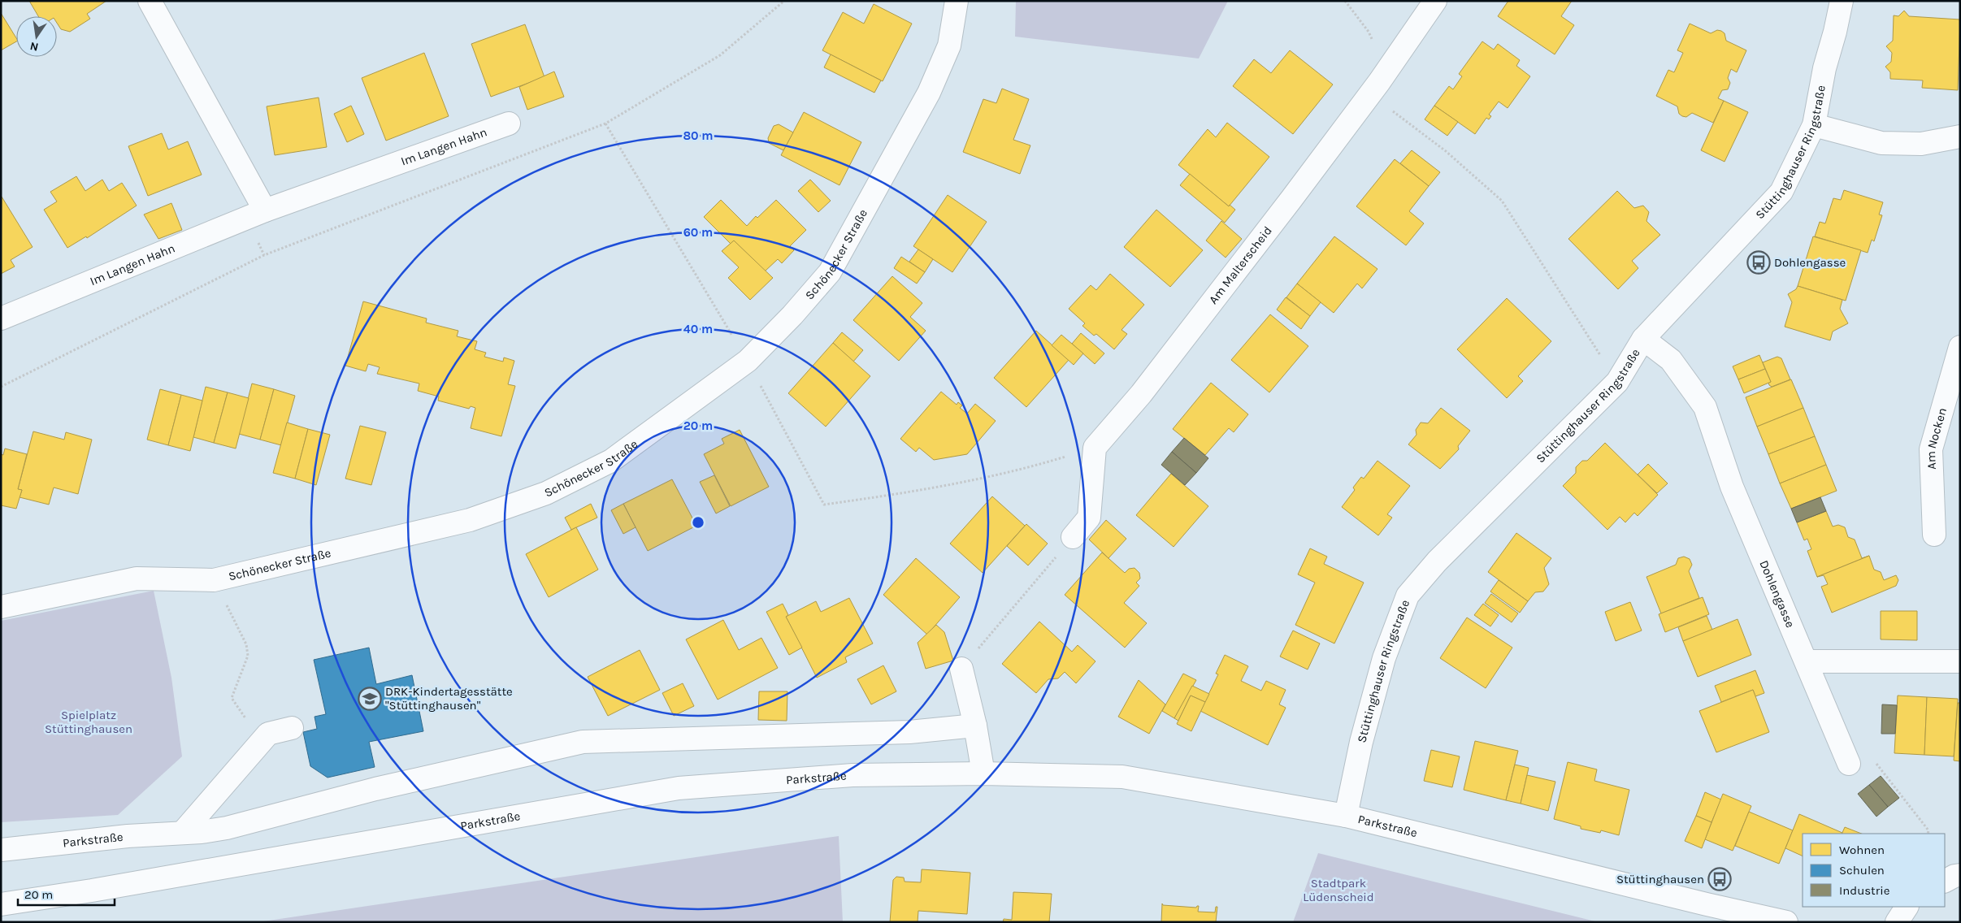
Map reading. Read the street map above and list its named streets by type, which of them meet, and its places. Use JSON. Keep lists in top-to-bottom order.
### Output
{
  "streets": {
    "street": [
      "Im Langen Hahn",
      "Stüttinghauser Ringstraße",
      "Schönecker Straße",
      "Am Malterscheid",
      "Am Nocken",
      "Dohlengasse",
      "Parkstraße"
    ]
  },
  "crossings": [
    ["Stüttinghauser Ringstraße", "Dohlengasse"],
    ["Stüttinghauser Ringstraße", "Parkstraße"]
  ],
  "parks": ["Spielplatz Stüttinghausen", "Stadtpark Lüdenscheid"],
  "places": {
    "bus stop": ["Dohlengasse", "Stüttinghausen"],
    "school or university": ["DRK-Kindertagesstätte \"Stüttinghausen\""]
  },
  "legend": ["Wohnen", "Schulen", "Industrie"],
  "scale_bar": "20 m",
  "north": "bottom",
  "rings": [
    "80 m",
    "60 m",
    "40 m",
    "20 m"
  ]
}
